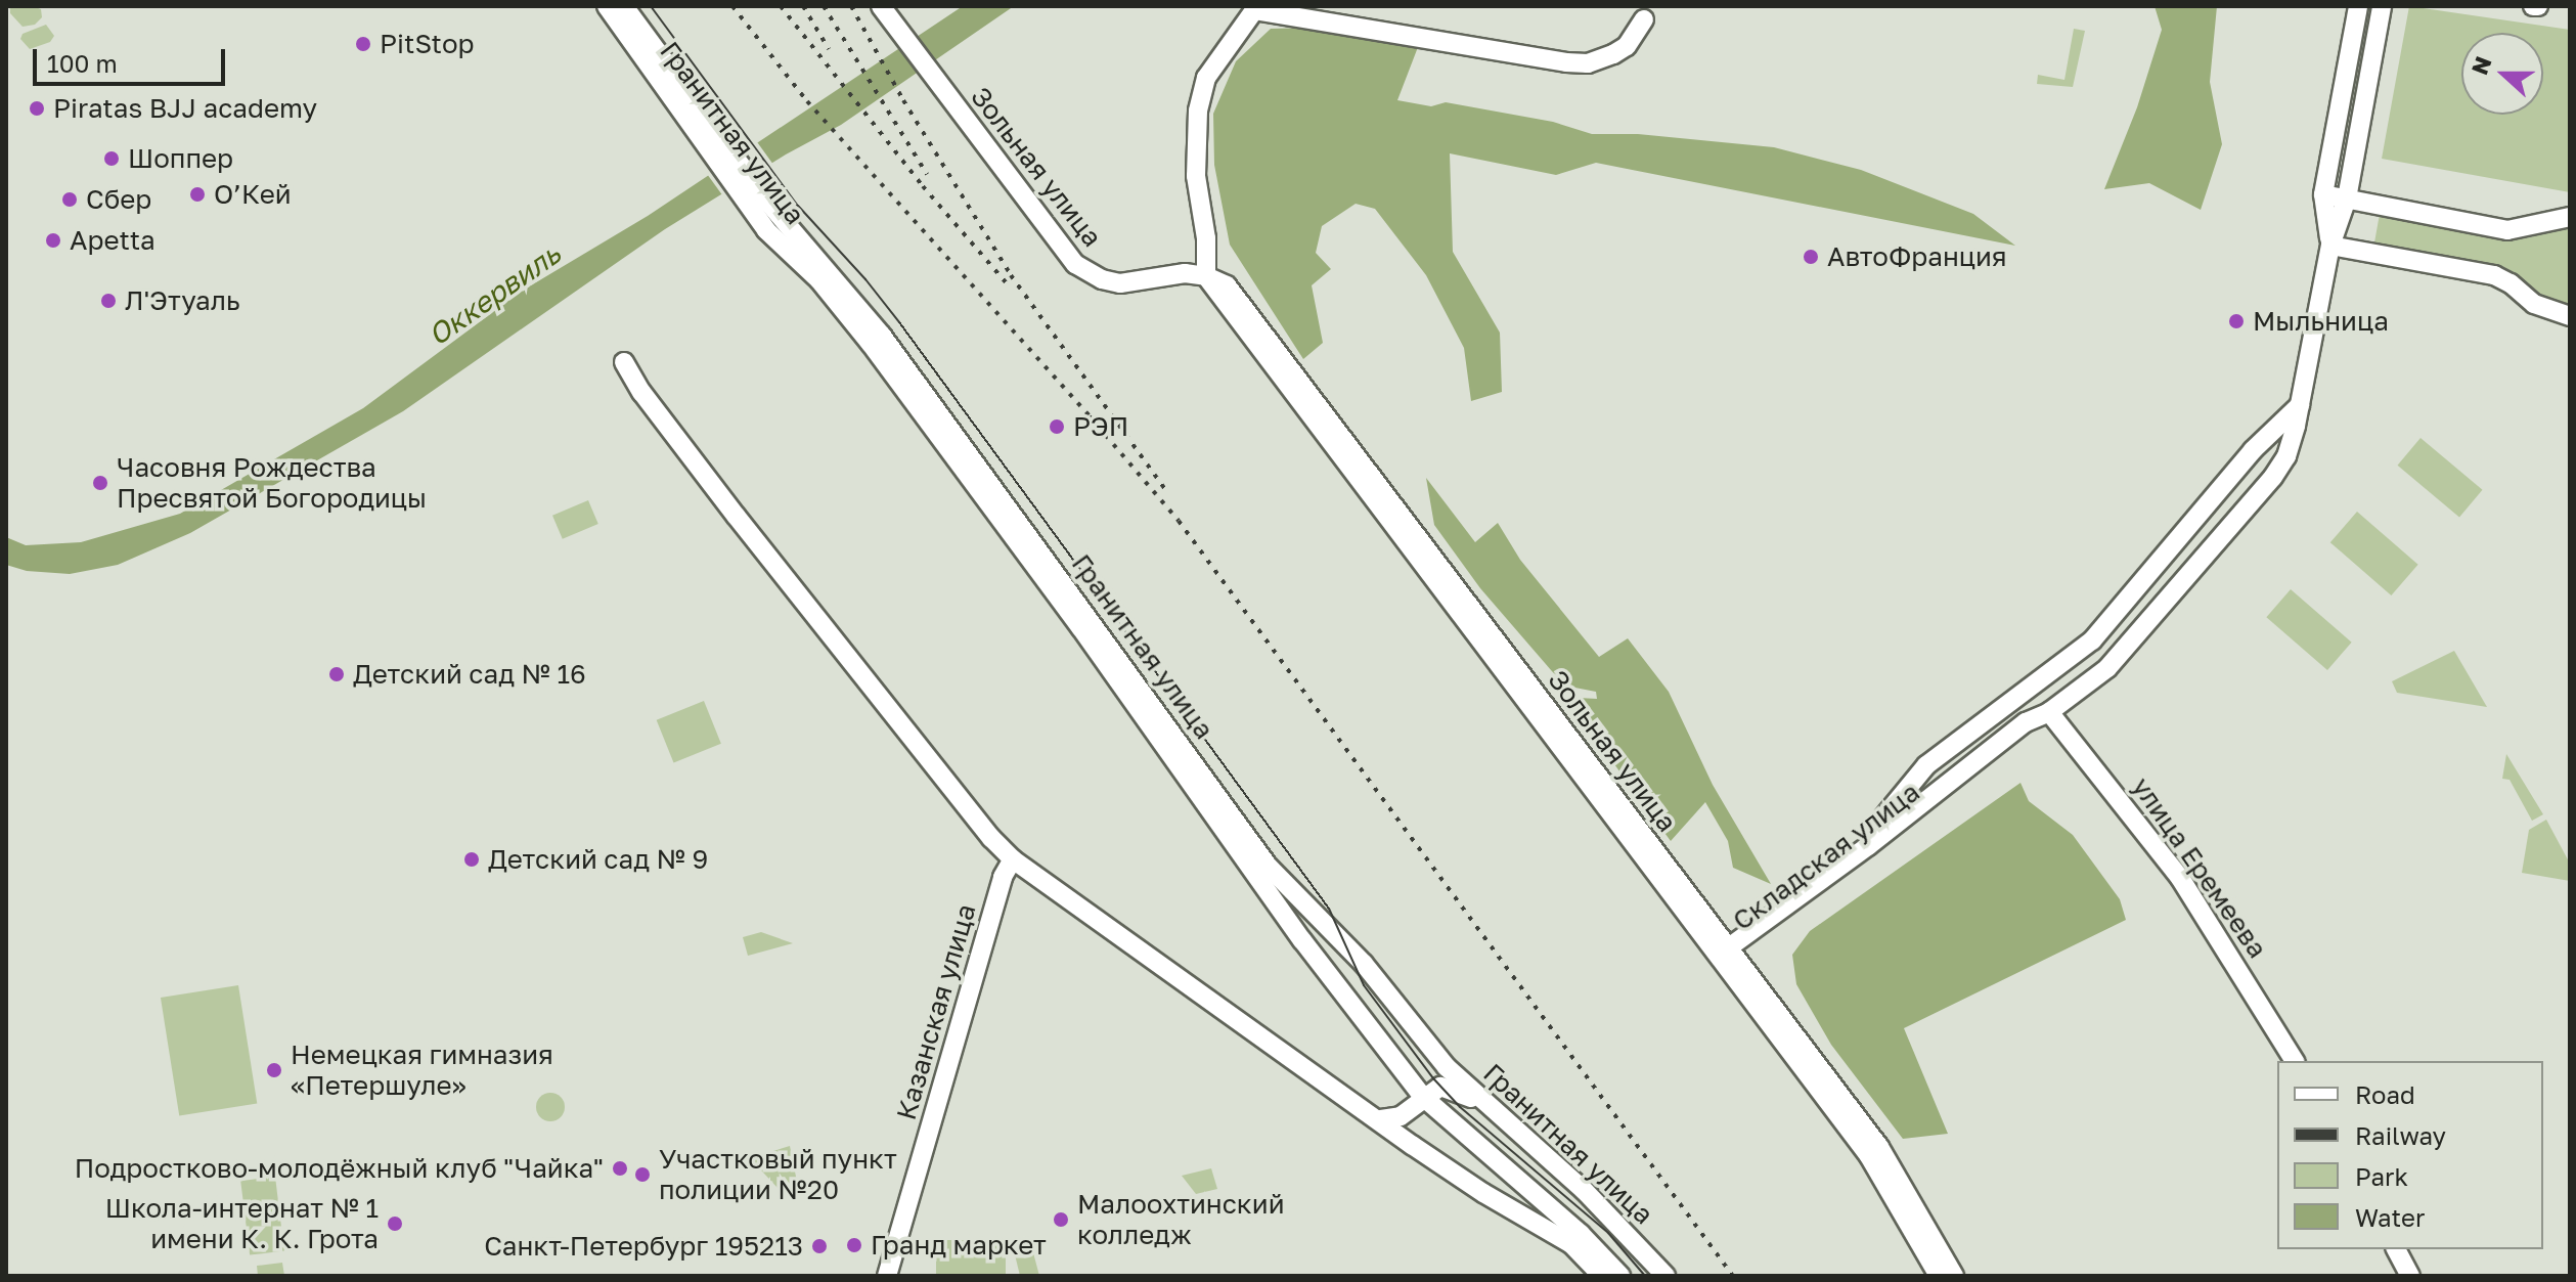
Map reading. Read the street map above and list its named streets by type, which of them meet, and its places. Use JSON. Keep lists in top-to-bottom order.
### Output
{
  "streets": {
    "street": [
      "Гранитная улица",
      "Зольная улица",
      "Складская улица",
      "улица Еремеева",
      "Казанская улица"
    ]
  },
  "crossings": [
    ["Гранитная улица", "Казанская улица"],
    ["Зольная улица", "Складская улица"],
    ["Складская улица", "улица Еремеева"]
  ],
  "water": ["Оккервиль"],
  "places": [
    "PitStop",
    "Piratas BJJ academy",
    "Шоппер",
    "О’Кей",
    "Сбер",
    "Apetta",
    "АвтоФранция",
    "Л'Этуаль",
    "Мыльница",
    "РЭП",
    "Часовня Рождества Пресвятой Богородицы",
    "Детский сад № 16",
    "Детский сад № 9",
    "Немецкая гимназия «Петершуле»",
    "Подростково-молодёжный клуб \"Чайка\"",
    "Участковый пункт полиции №20",
    "Малоохтинский колледж",
    "Школа-интернат № 1 имени К. К. Грота",
    "Гранд маркет",
    "Санкт-Петербург 195213"
  ],
  "legend": [
    "Road",
    "Railway",
    "Park",
    "Water"
  ],
  "scale_bar": "100 m",
  "north": "left"
}
